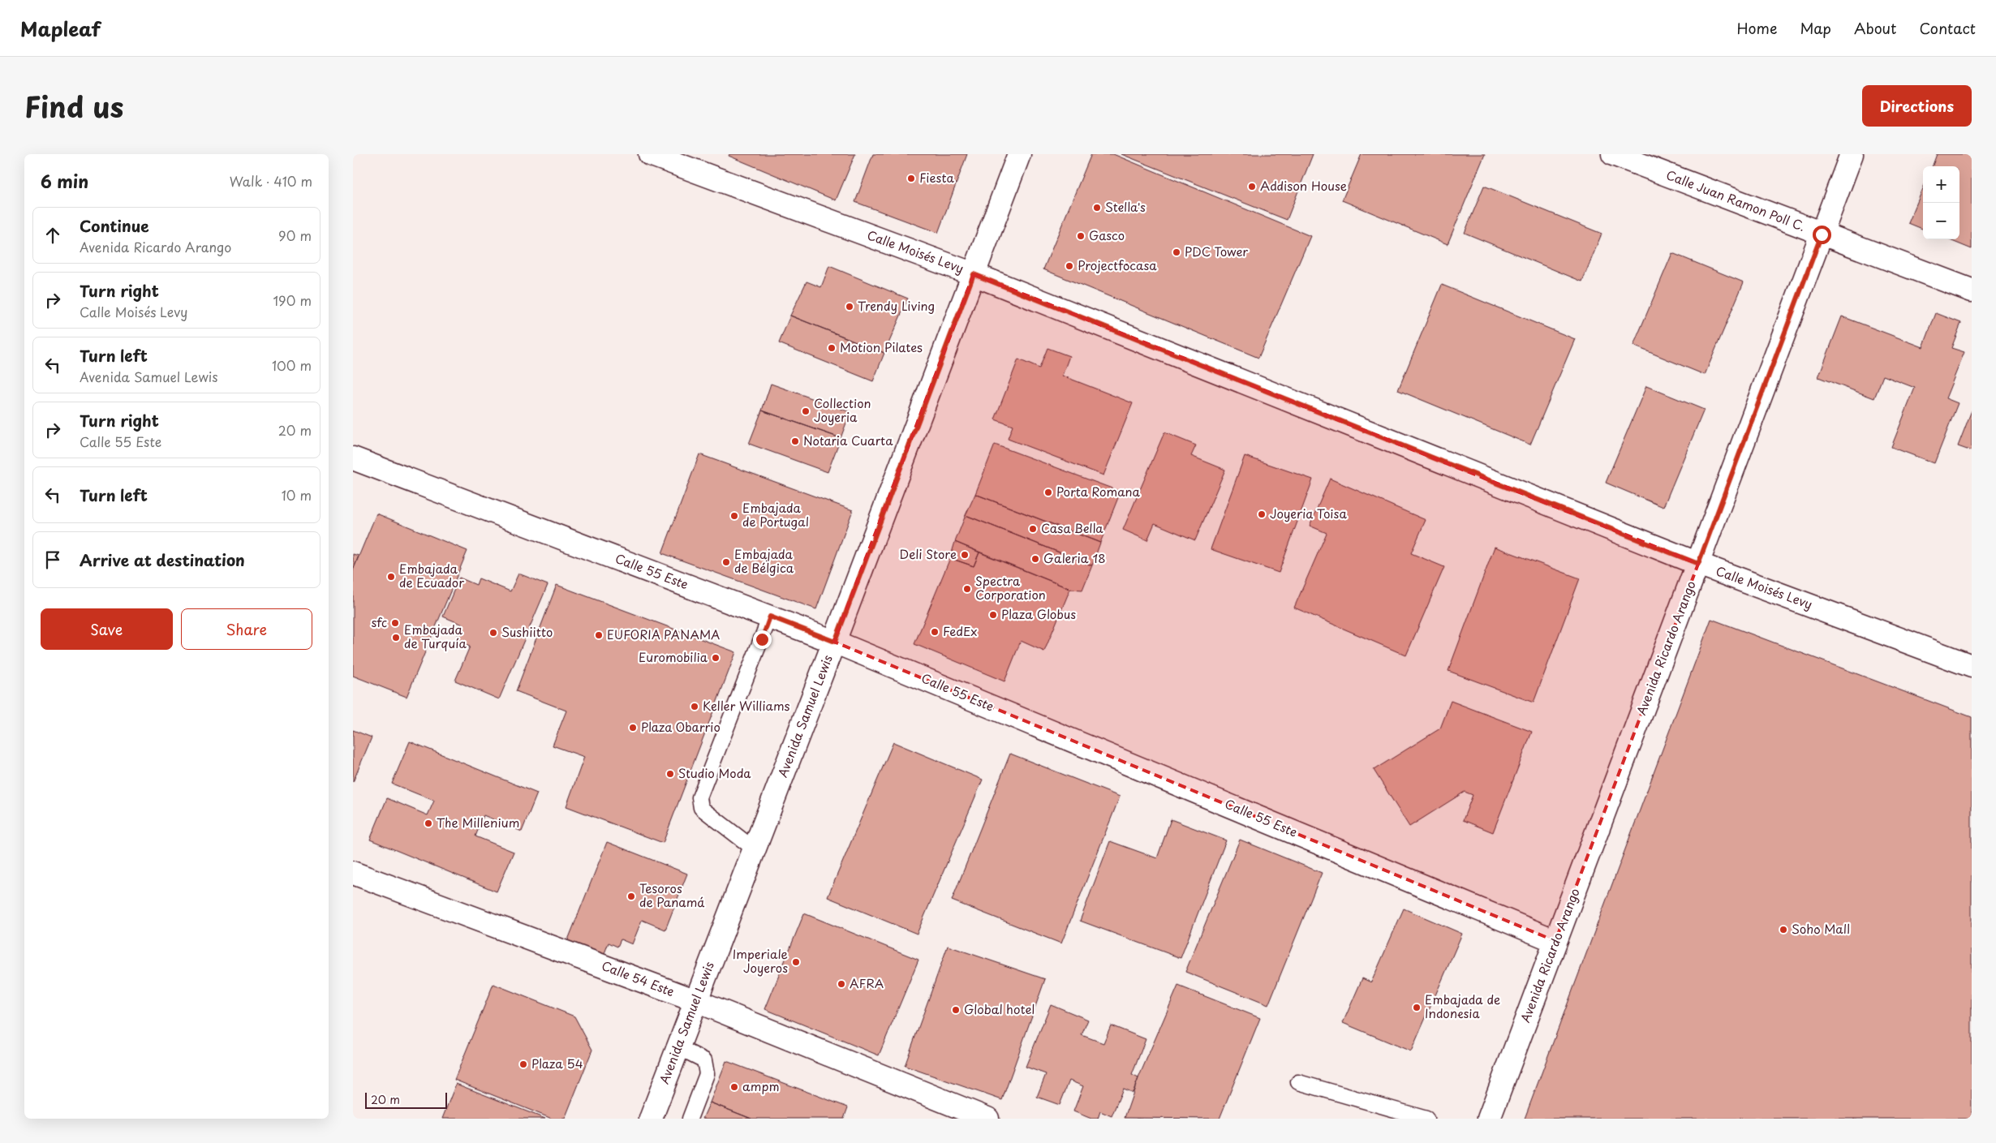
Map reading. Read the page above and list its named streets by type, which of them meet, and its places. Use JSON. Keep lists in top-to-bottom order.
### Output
{
  "streets": {
    "street": [
      "Calle Juan Ramon Poll C.",
      "Calle Moisés Levy",
      "Calle 55 Este",
      "Avenida Ricardo Arango",
      "Avenida Samuel Lewis",
      "Calle 54 Este"
    ]
  },
  "crossings": [
    ["Calle Juan Ramon Poll C.", "Avenida Ricardo Arango"],
    ["Calle Moisés Levy", "Avenida Ricardo Arango"],
    ["Calle Moisés Levy", "Avenida Samuel Lewis"],
    ["Calle 55 Este", "Avenida Ricardo Arango"],
    ["Calle 55 Este", "Avenida Samuel Lewis"],
    ["Avenida Samuel Lewis", "Calle 54 Este"]
  ],
  "places": [
    "Fiesta",
    "Addison House",
    "Stella's",
    "Gasco",
    "PDC Tower",
    "Projectfocasa",
    "Trendy Living",
    "Motion Pilates",
    "Collection Joyeria",
    "Notaria Cuarta",
    "Porta Romana",
    "Joyeria Toisa",
    "Embajada de Portugal",
    "Casa Bella",
    "Deli Store",
    "Galeria 18",
    "Embajada de Bélgica",
    "Embajada de Ecuador",
    "Spectra Corporation",
    "Plaza Globus",
    "sfc",
    "FedEx",
    "Sushiitto",
    "EUFORIA PANAMA",
    "Embajada de Turquía",
    "Euromobilia",
    "Keller Williams",
    "Plaza Obarrio",
    "Studio Moda",
    "The Millenium",
    "Tesoros de Panamá",
    "Soho Mall",
    "Imperiale Joyeros",
    "AFRA",
    "Embajada de Indonesia",
    "Global hotel",
    "Plaza 54",
    "ampm"
  ],
  "scale_bar": "20 m",
  "page": {
    "header": "Mapleaf",
    "nav": [
      "Home",
      "Map",
      "About",
      "Contact"
    ],
    "title": "Find us",
    "buttons": [
      "Directions",
      ["Save", "Share"]
    ],
    "heading": ["6 min", "Walk · 410 m"],
    "map_buttons": ["+", "−"],
    "list": [
      ["Continue", "Avenida Ricardo Arango", "90 m"],
      ["Turn right", "Calle Moisés Levy", "190 m"],
      ["Turn left", "Avenida Samuel Lewis", "100 m"],
      ["Turn right", "Calle 55 Este", "20 m"],
      ["Turn left", "10 m"],
      "Arrive at destination"
    ],
    "scale": "20 m"
  }
}
